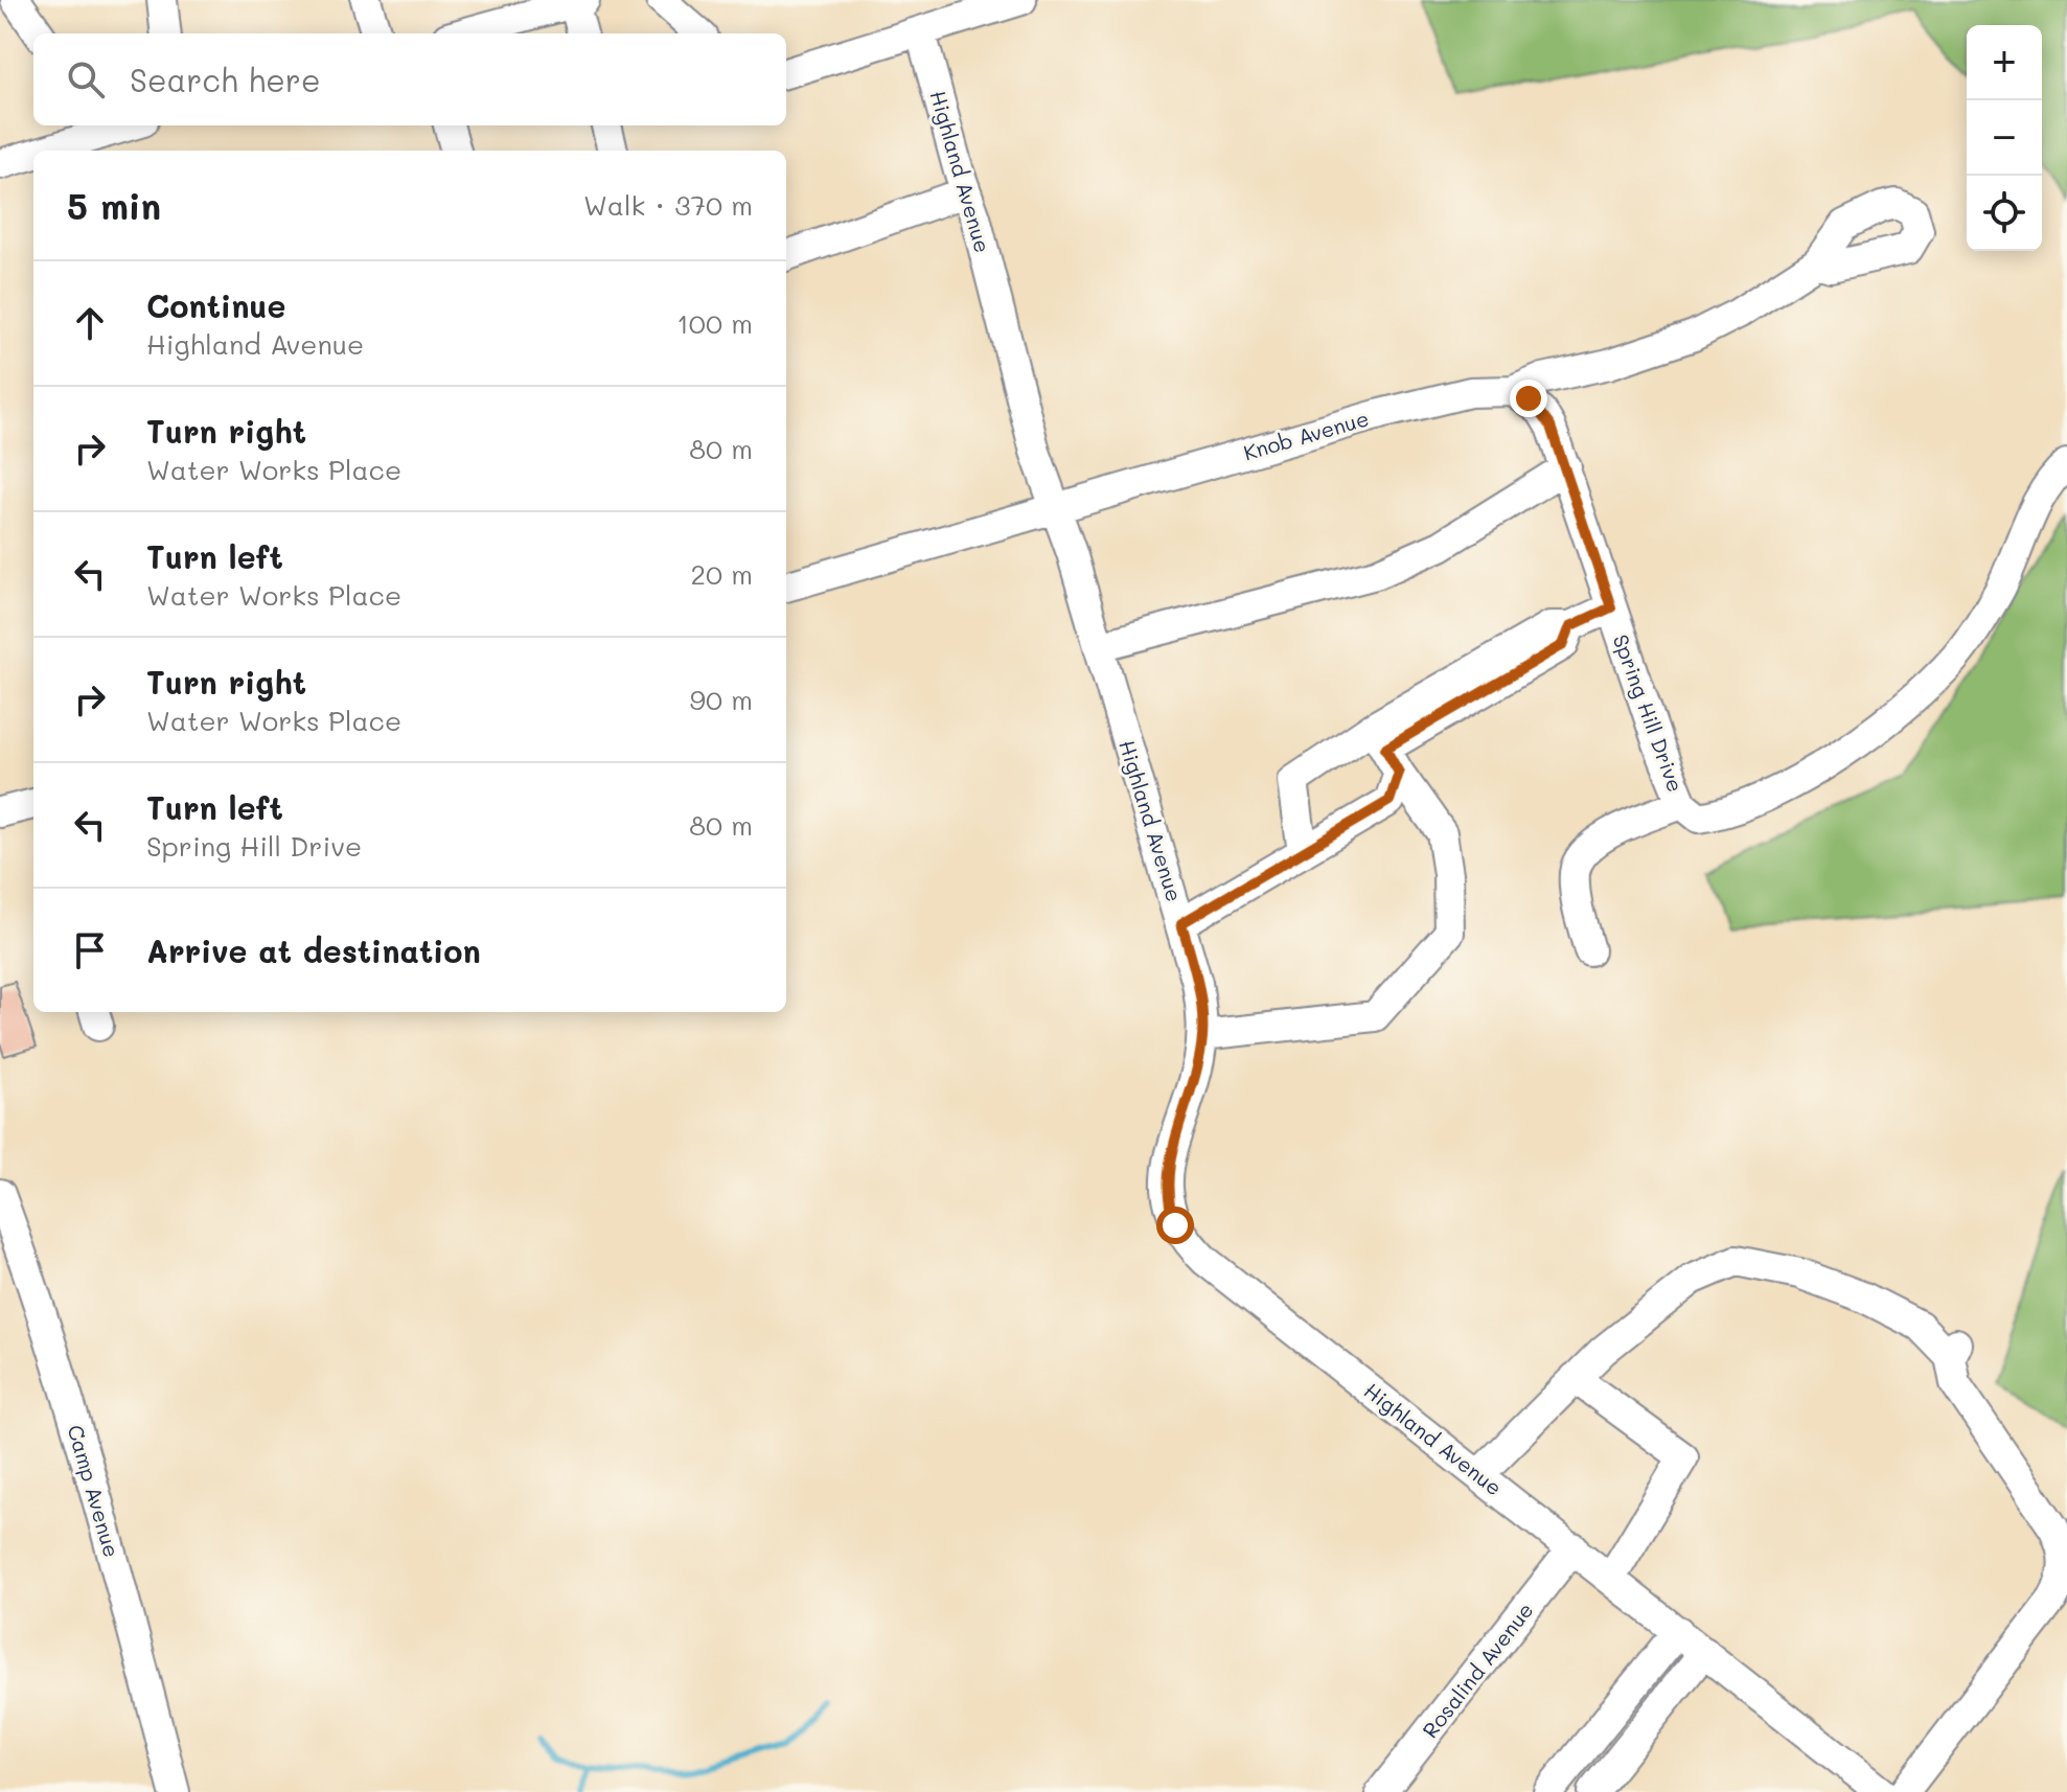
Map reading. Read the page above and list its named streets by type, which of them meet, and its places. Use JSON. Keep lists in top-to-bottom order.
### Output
{
  "streets": {
    "street": [
      "Highland Avenue",
      "Knob Avenue",
      "Spring Hill Drive",
      "Camp Avenue",
      "Rosalind Avenue"
    ]
  },
  "crossings": [
    ["Highland Avenue", "Knob Avenue"],
    ["Highland Avenue", "Rosalind Avenue"],
    ["Knob Avenue", "Spring Hill Drive"]
  ],
  "page": {
    "map_buttons": ["+", "−"],
    "search": "Search here",
    "heading": ["5 min", "Walk · 370 m"],
    "list": [
      ["Continue", "Highland Avenue", "100 m"],
      ["Turn right", "Water Works Place", "80 m"],
      ["Turn left", "Water Works Place", "20 m"],
      ["Turn right", "Water Works Place", "90 m"],
      ["Turn left", "Spring Hill Drive", "80 m"],
      "Arrive at destination"
    ]
  }
}
